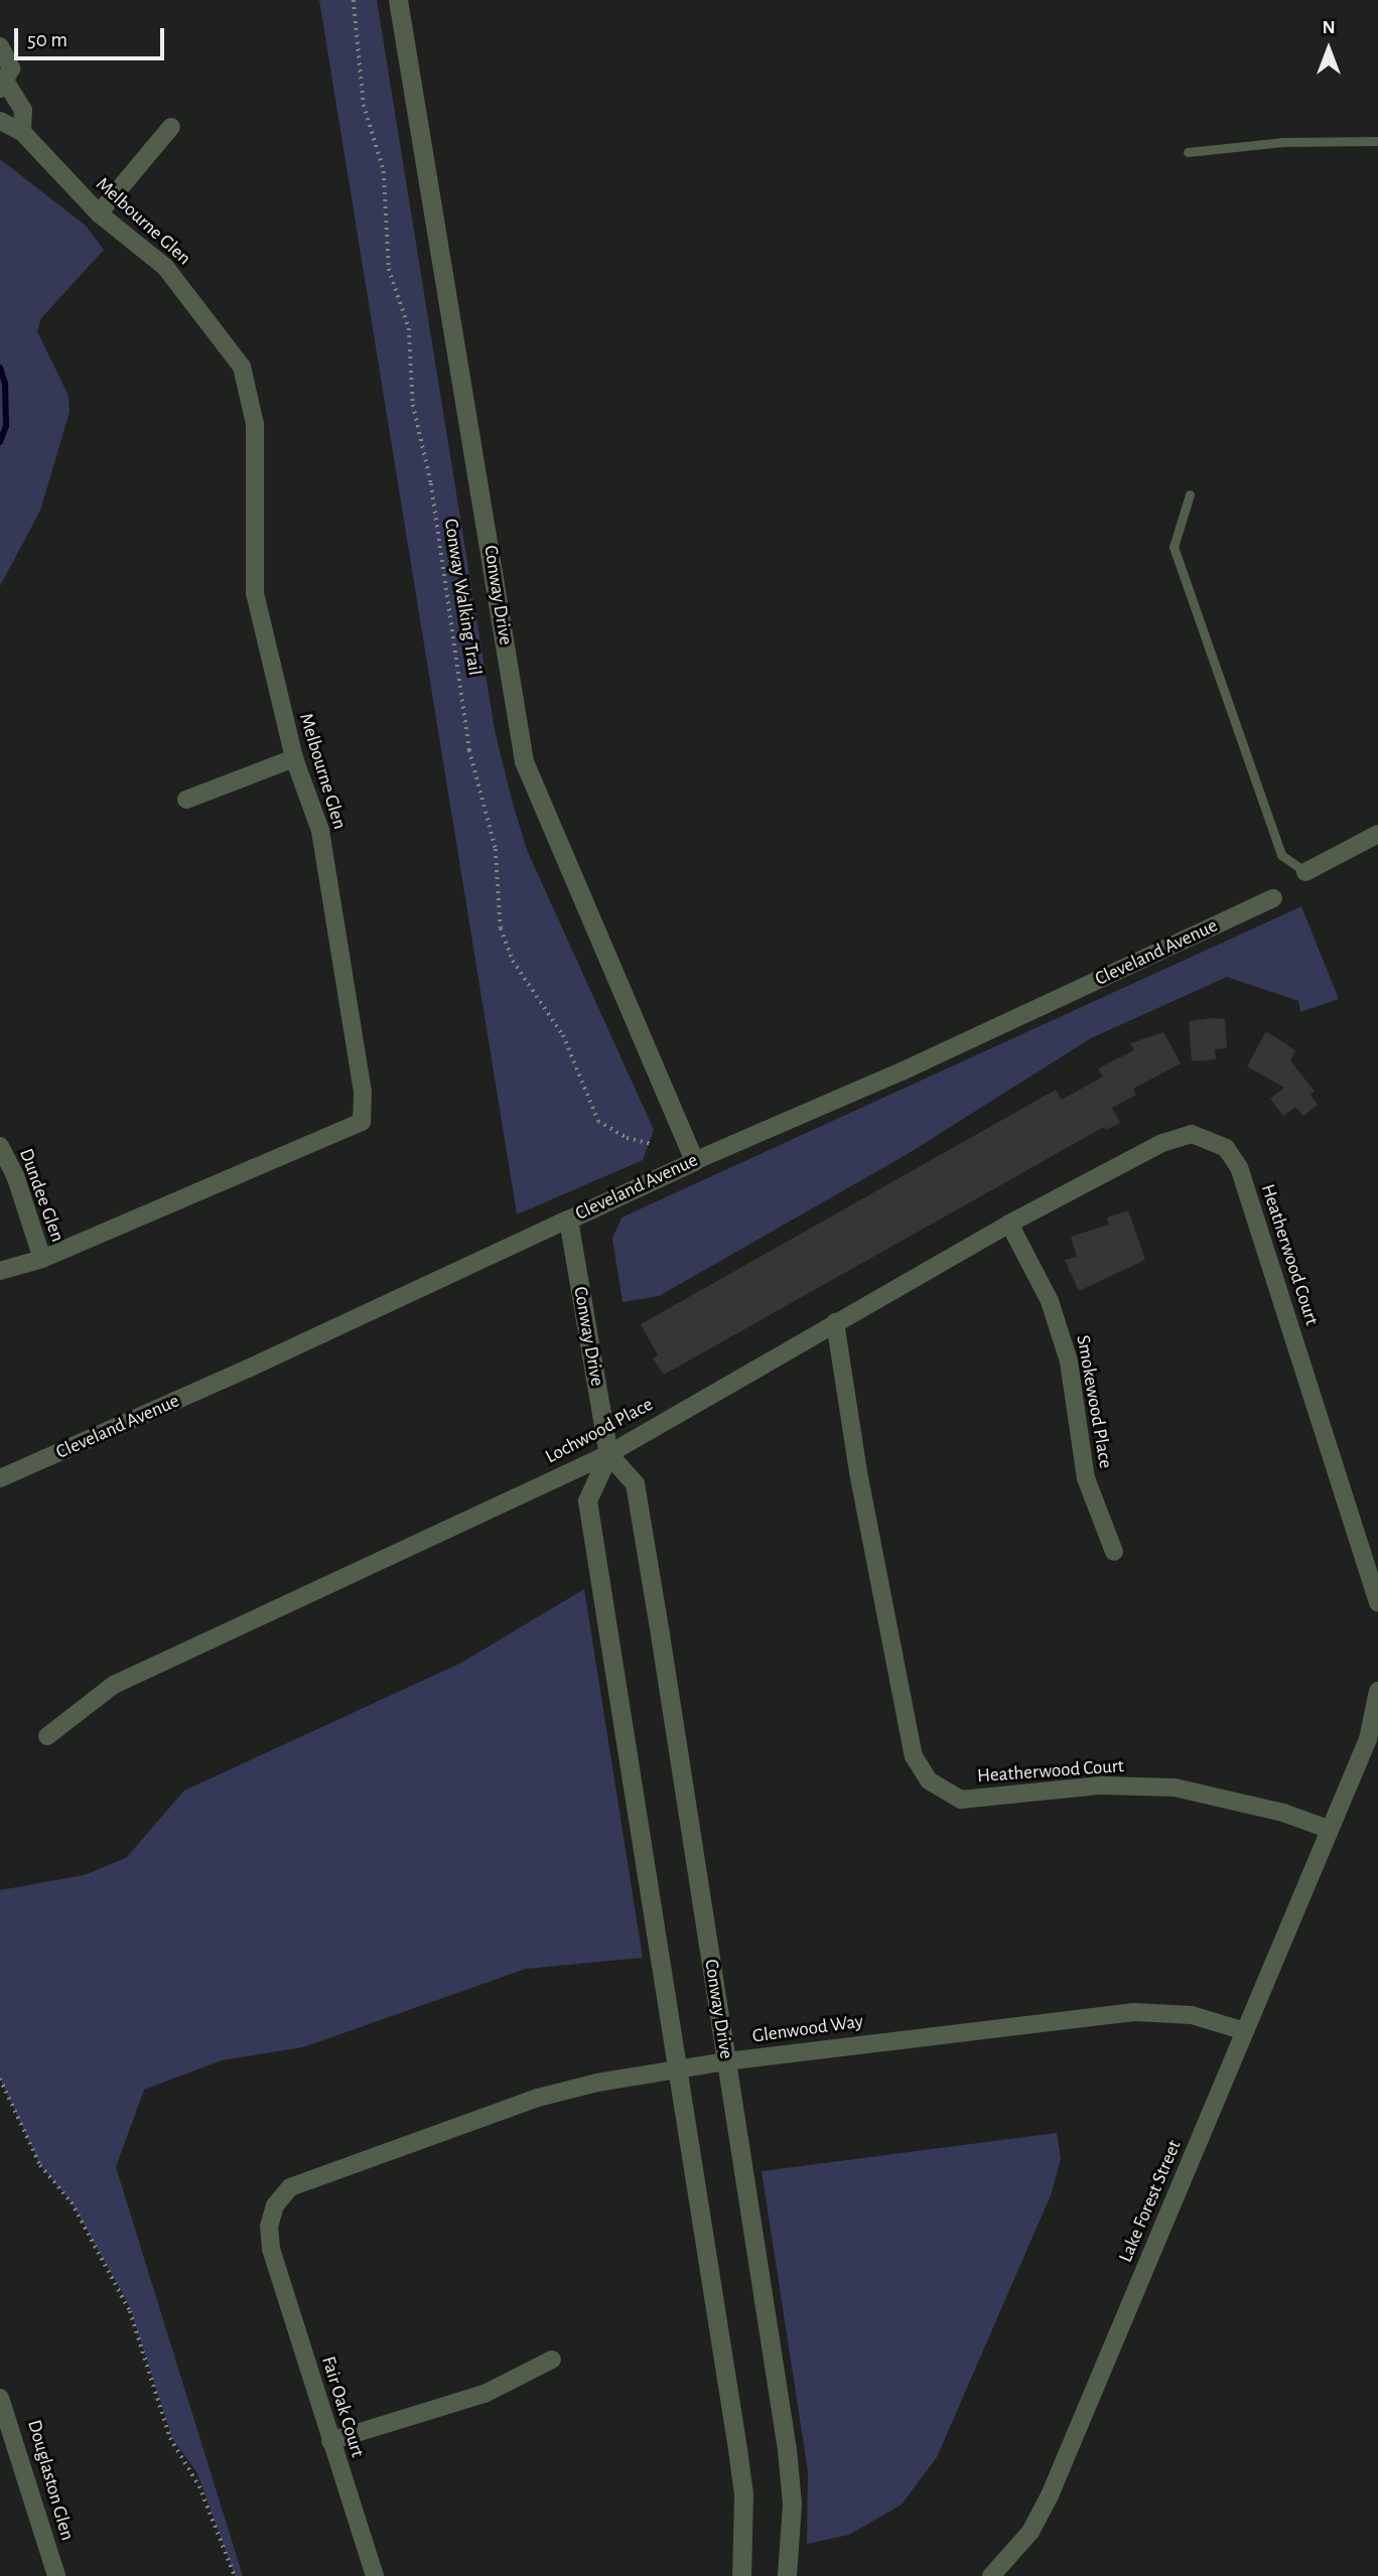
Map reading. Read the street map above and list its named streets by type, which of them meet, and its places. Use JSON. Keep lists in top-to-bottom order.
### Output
{
  "streets": {
    "street": [
      "Melbourne Glen",
      "Conway Drive",
      "Cleveland Avenue",
      "Dundee Glen",
      "Heatherwood Court",
      "Smokewood Place",
      "Lochwood Place",
      "Glenwood Way",
      "Lake Forest Street",
      "Fair Oak Court",
      "Douglaston Glen"
    ],
    "path": ["Conway Walking Trail"]
  },
  "crossings": [
    ["Melbourne Glen", "Dundee Glen"],
    ["Conway Drive", "Cleveland Avenue"],
    ["Conway Drive", "Lochwood Place"],
    ["Conway Drive", "Glenwood Way"],
    ["Heatherwood Court", "Lochwood Place"],
    ["Heatherwood Court", "Lake Forest Street"],
    ["Smokewood Place", "Lochwood Place"],
    ["Glenwood Way", "Lake Forest Street"],
    ["Glenwood Way", "Fair Oak Court"]
  ],
  "scale_bar": "50 m",
  "north": "top"
}
